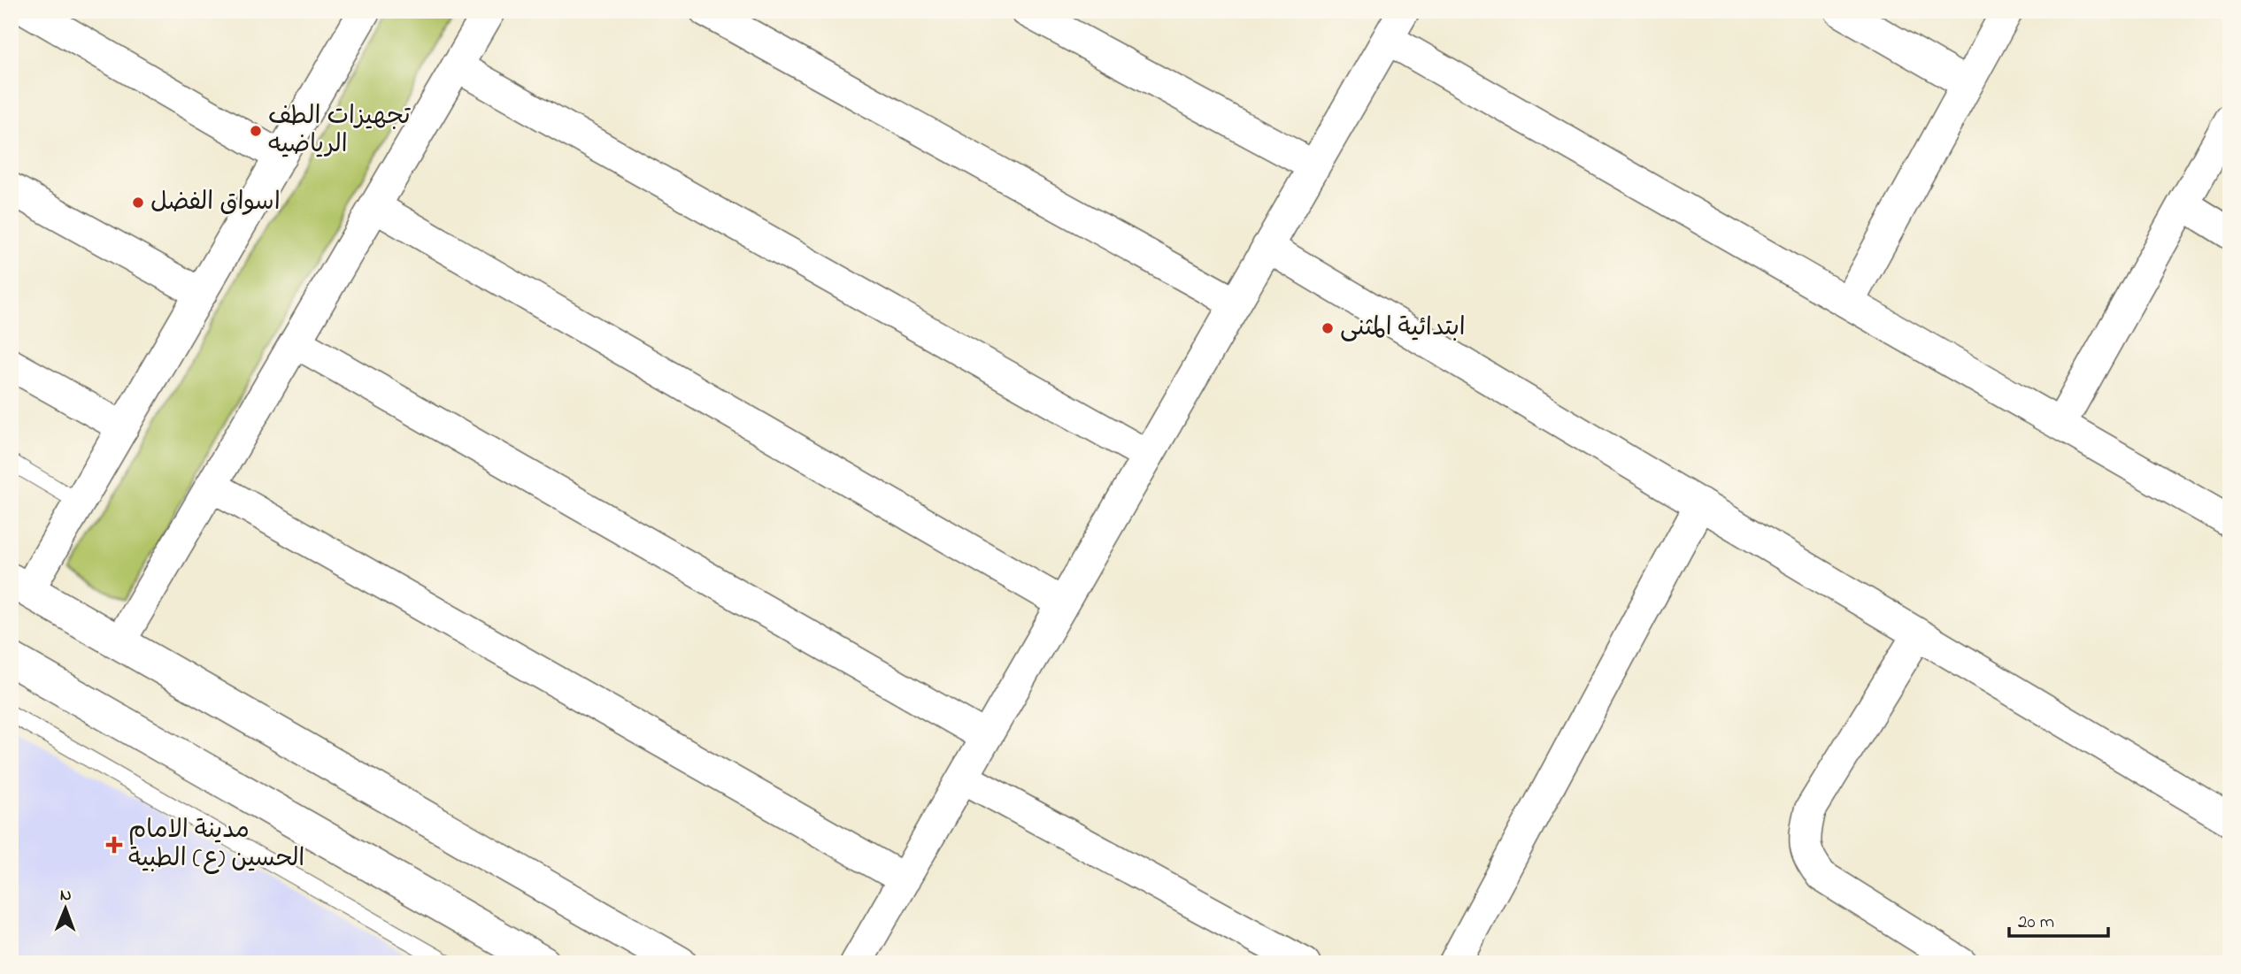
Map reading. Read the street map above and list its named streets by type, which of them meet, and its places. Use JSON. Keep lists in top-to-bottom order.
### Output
{
  "places": {
    "other": ["تجهيزات الطف الرياضيه", "اسواق الفضل", "ابتدائية المثنى"],
    "health": ["مدينة الامام الحسين (ع) الطبية"]
  },
  "scale_bar": "20 m",
  "north": "top"
}
